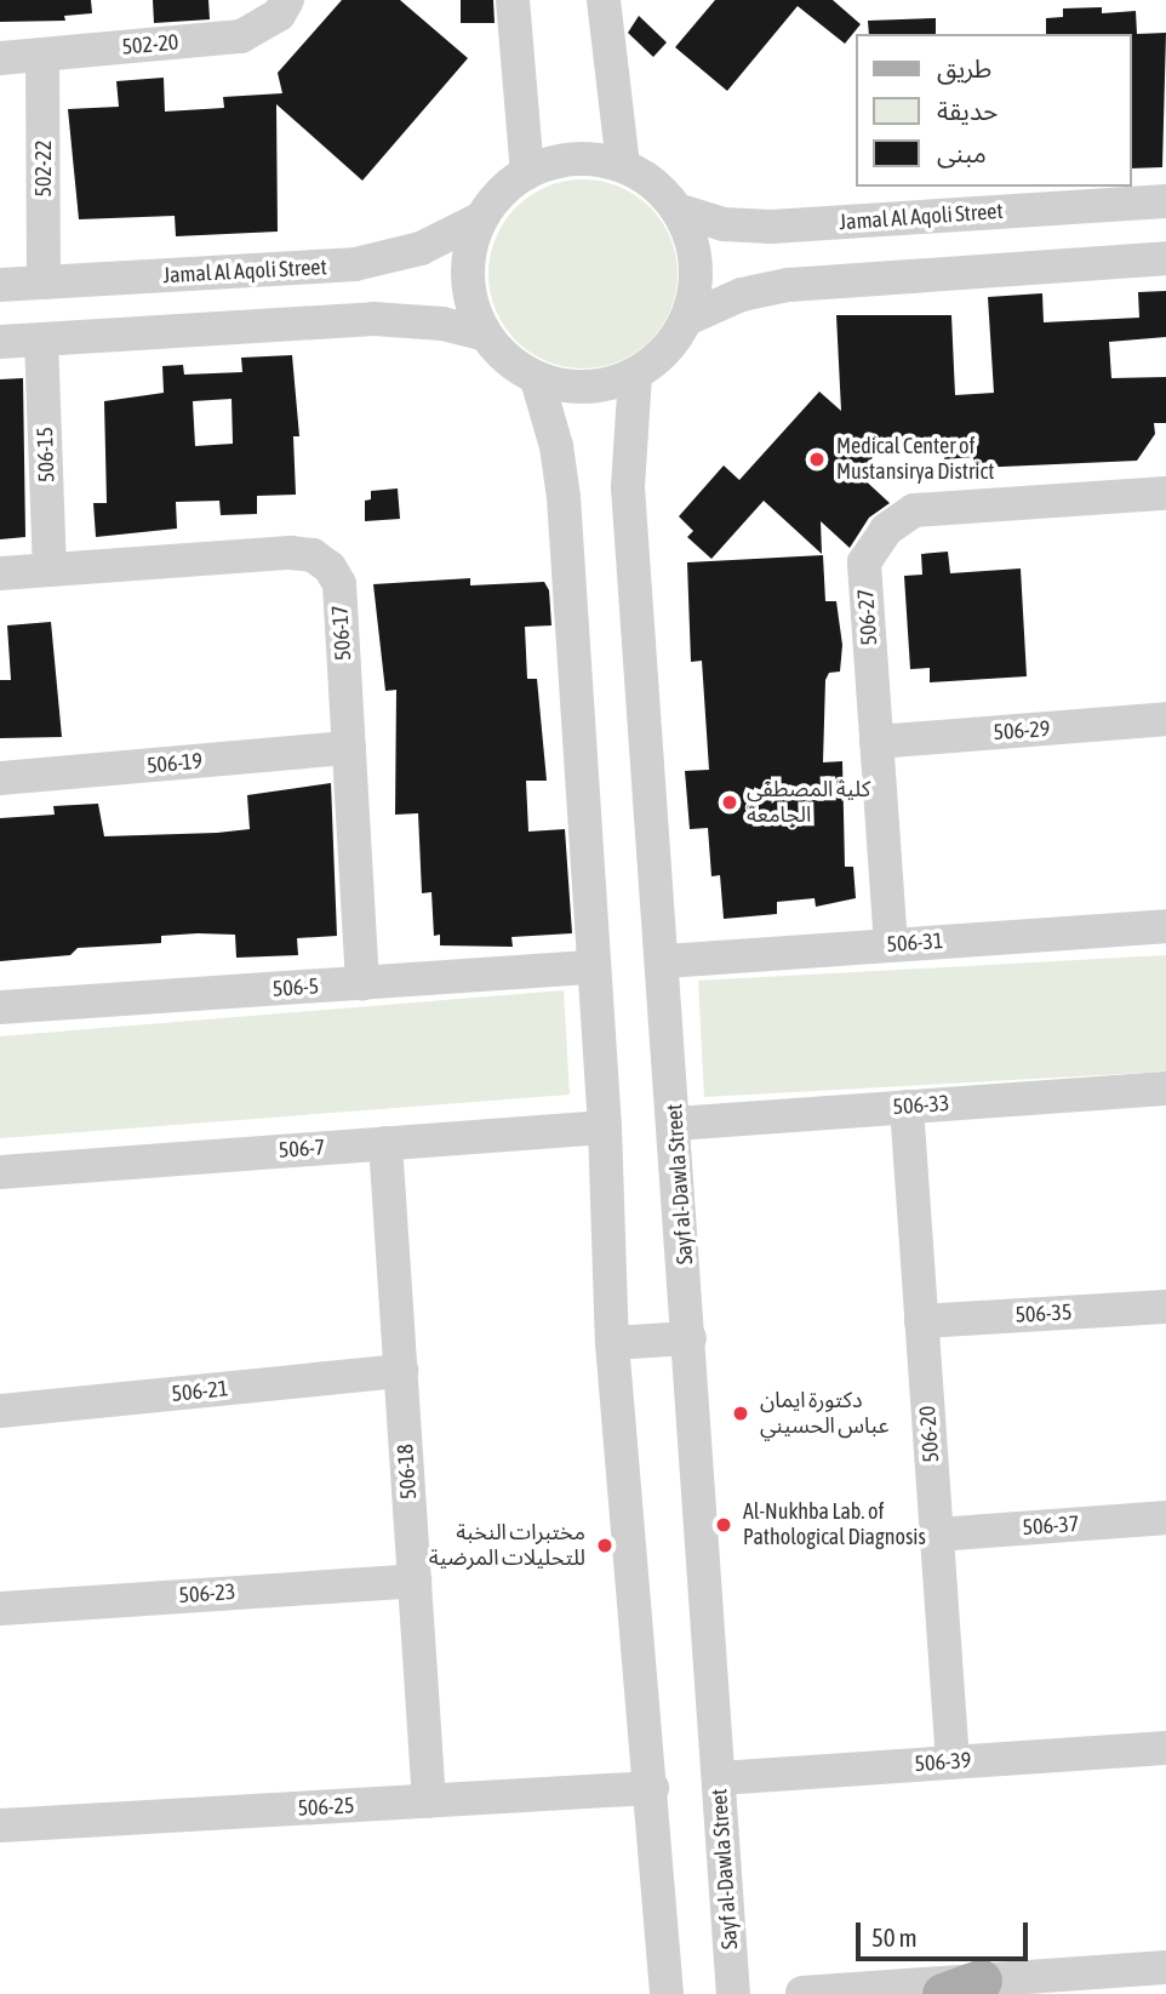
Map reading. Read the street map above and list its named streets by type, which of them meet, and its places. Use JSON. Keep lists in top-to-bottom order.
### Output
{
  "streets": {
    "street": [
      "502-20",
      "502-22",
      "Jamal Al Aqoli Street",
      "506-15",
      "506-27",
      "506-17",
      "506-29",
      "506-19",
      "506-31",
      "506-5",
      "506-33",
      "506-7",
      "Sayf al-Dawla Street",
      "506-35",
      "506-21",
      "506-20",
      "506-18",
      "506-37",
      "506-23",
      "506-39",
      "506-25"
    ]
  },
  "crossings": [
    ["502-20", "502-22"],
    ["502-22", "Jamal Al Aqoli Street"],
    ["Jamal Al Aqoli Street", "Sayf al-Dawla Street"],
    ["506-15", "506-17"],
    ["506-27", "506-29"],
    ["506-27", "506-31"],
    ["506-17", "506-19"],
    ["506-17", "506-5"],
    ["506-31", "Sayf al-Dawla Street"],
    ["506-33", "Sayf al-Dawla Street"],
    ["506-33", "506-20"],
    ["506-7", "506-18"],
    ["Sayf al-Dawla Street", "506-39"],
    ["506-35", "506-20"],
    ["506-21", "506-18"],
    ["506-20", "506-37"],
    ["506-20", "506-39"],
    ["506-18", "506-23"],
    ["506-18", "506-25"]
  ],
  "places": [
    "Medical Center of Mustansirya District",
    "كلية المصطفى الجامعة",
    "دكتورة ايمان عباس الحسيني",
    "Al-Nukhba Lab. of Pathological Diagnosis",
    "مختبرات النخبة للتحليلات المرضية"
  ],
  "legend": ["طريق", "حديقة", "مبنى"],
  "scale_bar": "50 m"
}
